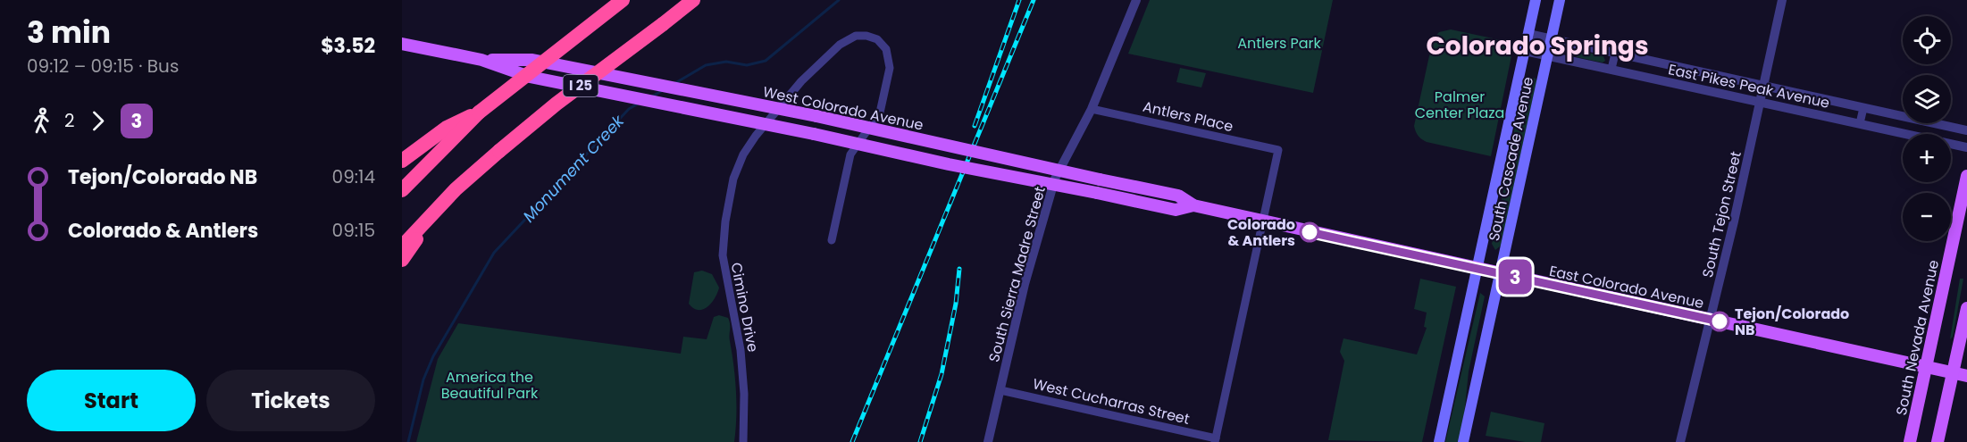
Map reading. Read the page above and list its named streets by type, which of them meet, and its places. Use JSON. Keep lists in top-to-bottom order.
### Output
{
  "streets": {
    "highway": ["I 25"],
    "main road": [
      "West Colorado Avenue",
      "South Cascade Avenue",
      "East Colorado Avenue",
      "South Nevada Avenue"
    ],
    "street": [
      "East Pikes Peak Avenue",
      "Antlers Place",
      "South Tejon Street",
      "South Sierra Madre Street",
      "Cimino Drive",
      "West Cucharras Street"
    ]
  },
  "crossings": [
    ["East Pikes Peak Avenue", "South Cascade Avenue"],
    ["East Pikes Peak Avenue", "South Tejon Street"],
    ["West Colorado Avenue", "Antlers Place"],
    ["West Colorado Avenue", "South Cascade Avenue"],
    ["West Colorado Avenue", "East Colorado Avenue"],
    ["West Colorado Avenue", "Cimino Drive"],
    ["Antlers Place", "South Sierra Madre Street"],
    ["South Cascade Avenue", "East Colorado Avenue"],
    ["South Tejon Street", "East Colorado Avenue"],
    ["South Sierra Madre Street", "West Cucharras Street"],
    ["East Colorado Avenue", "South Nevada Avenue"]
  ],
  "districts": ["Colorado Springs"],
  "water": ["Monument Creek"],
  "parks": ["Antlers Park", "Palmer Center Plaza", "America the Beautiful Park"],
  "places": ["Colorado & Antlers", "Tejon/Colorado NB"],
  "lines": ["bus line 3"],
  "page": {
    "heading": ["3 min", "09:12 – 09:15 · Bus", "$3.52"],
    "on_map": "3",
    "map_buttons": ["+", "−"],
    "legs": ["2", "3"],
    "list": [
      {
        "name": "Tejon/Colorado NB",
        "value": "09:14"
      },
      {
        "name": "Colorado & Antlers",
        "value": "09:15"
      }
    ],
    "buttons": ["Start", "Tickets"]
  }
}
